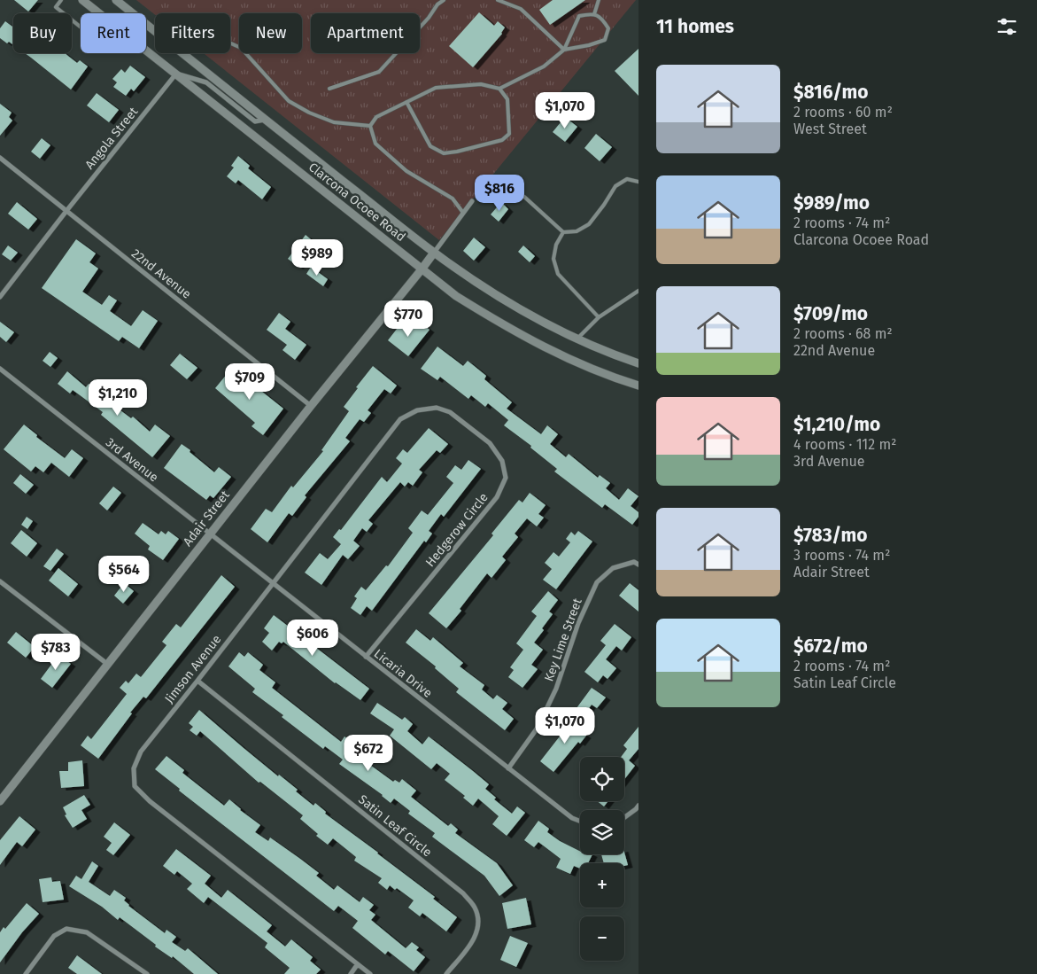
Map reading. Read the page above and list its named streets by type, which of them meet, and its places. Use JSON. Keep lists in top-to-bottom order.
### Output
{
  "streets": {
    "street": [
      "Angola Street",
      "Clarcona Ocoee Road",
      "22nd Avenue",
      "3rd Avenue",
      "Adair Street",
      "Hedgerow Circle",
      "Key Lime Street",
      "Jimson Avenue",
      "Licaria Drive",
      "Satin Leaf Circle"
    ]
  },
  "crossings": [
    ["Angola Street", "Clarcona Ocoee Road"],
    ["Angola Street", "22nd Avenue"],
    ["Clarcona Ocoee Road", "Adair Street"],
    ["22nd Avenue", "Adair Street"],
    ["3rd Avenue", "Adair Street"],
    ["3rd Avenue", "Licaria Drive"],
    ["Adair Street", "Licaria Drive"],
    ["Hedgerow Circle", "Jimson Avenue"],
    ["Hedgerow Circle", "Licaria Drive"],
    ["Key Lime Street", "Licaria Drive"],
    ["Jimson Avenue", "Licaria Drive"],
    ["Jimson Avenue", "Satin Leaf Circle"]
  ],
  "page": {
    "heading": "11 homes",
    "chip": [
      "Buy",
      "Rent",
      "Filters",
      "New",
      "Apartment"
    ],
    "list": [
      {
        "name": "$816/mo",
        "note": "2 rooms · 60 m² · West Street"
      },
      {
        "name": "$989/mo",
        "note": "2 rooms · 74 m² · Clarcona Ocoee Road"
      },
      {
        "name": "$709/mo",
        "note": "2 rooms · 68 m² · 22nd Avenue"
      },
      {
        "name": "$1,210/mo",
        "note": "4 rooms · 112 m² · 3rd Avenue"
      },
      {
        "name": "$783/mo",
        "note": "3 rooms · 74 m² · Adair Street"
      },
      {
        "name": "$672/mo",
        "note": "2 rooms · 74 m² · Satin Leaf Circle"
      }
    ],
    "price": [
      "$1,070",
      "$816",
      "$989",
      "$770",
      "$709",
      "$1,210",
      "$564",
      "$606",
      "$783",
      "$1,070",
      "$672"
    ],
    "map_buttons": ["+", "−"]
  }
}
